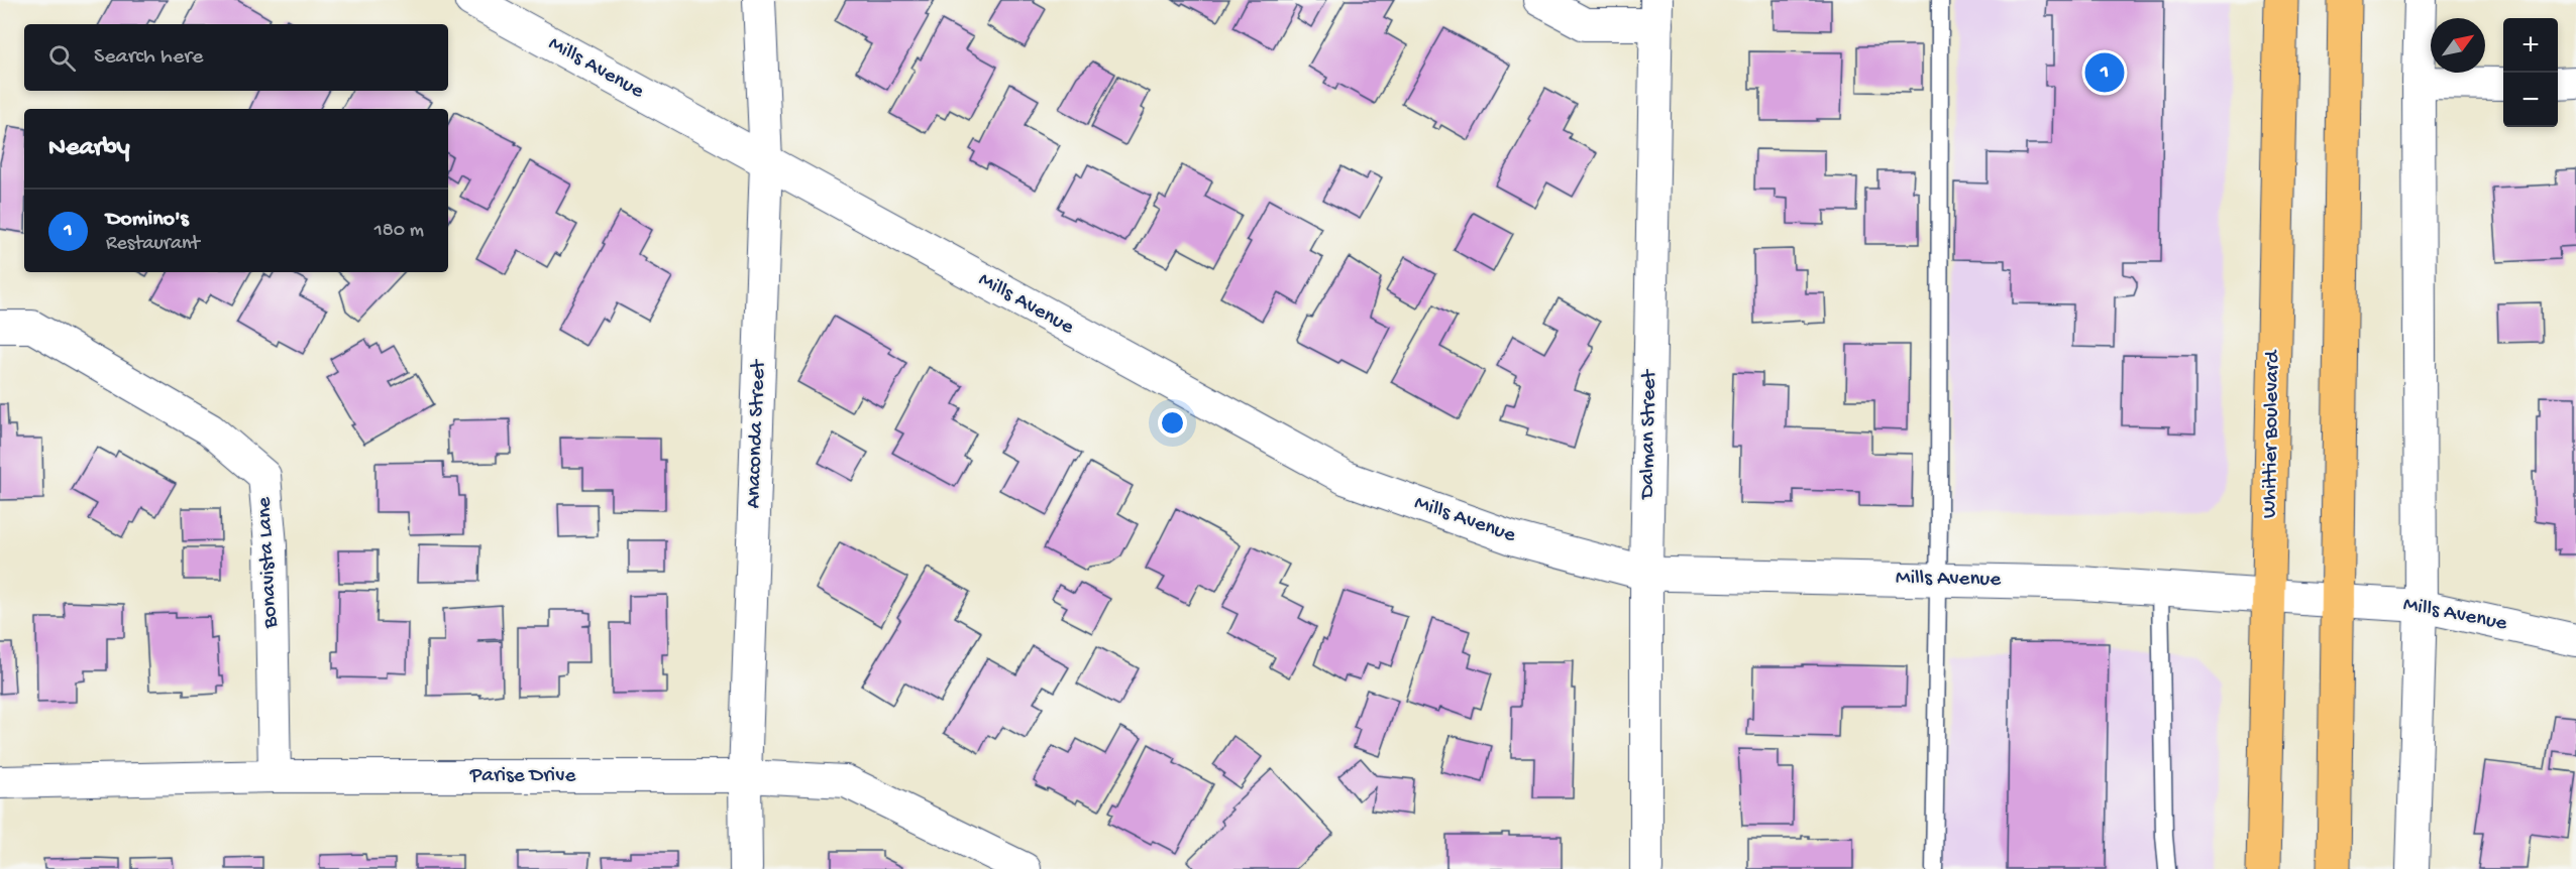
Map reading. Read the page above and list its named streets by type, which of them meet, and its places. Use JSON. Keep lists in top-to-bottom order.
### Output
{
  "streets": {
    "main road": ["Whittier Boulevard"],
    "street": [
      "Mills Avenue",
      "Anaconda Street",
      "Dalman Street",
      "Bonavista Lane",
      "Parise Drive"
    ]
  },
  "crossings": [
    ["Mills Avenue", "Anaconda Street"],
    ["Mills Avenue", "Dalman Street"],
    ["Mills Avenue", "Whittier Boulevard"],
    ["Anaconda Street", "Parise Drive"],
    ["Bonavista Lane", "Parise Drive"]
  ],
  "north": "top right",
  "page": {
    "map_buttons": ["+", "−"],
    "search": "Search here",
    "pins": "1",
    "heading": "Nearby",
    "list": [
      {
        "mark": "1",
        "name": "Domino's",
        "note": "Restaurant",
        "value": "180 m"
      }
    ]
  }
}
